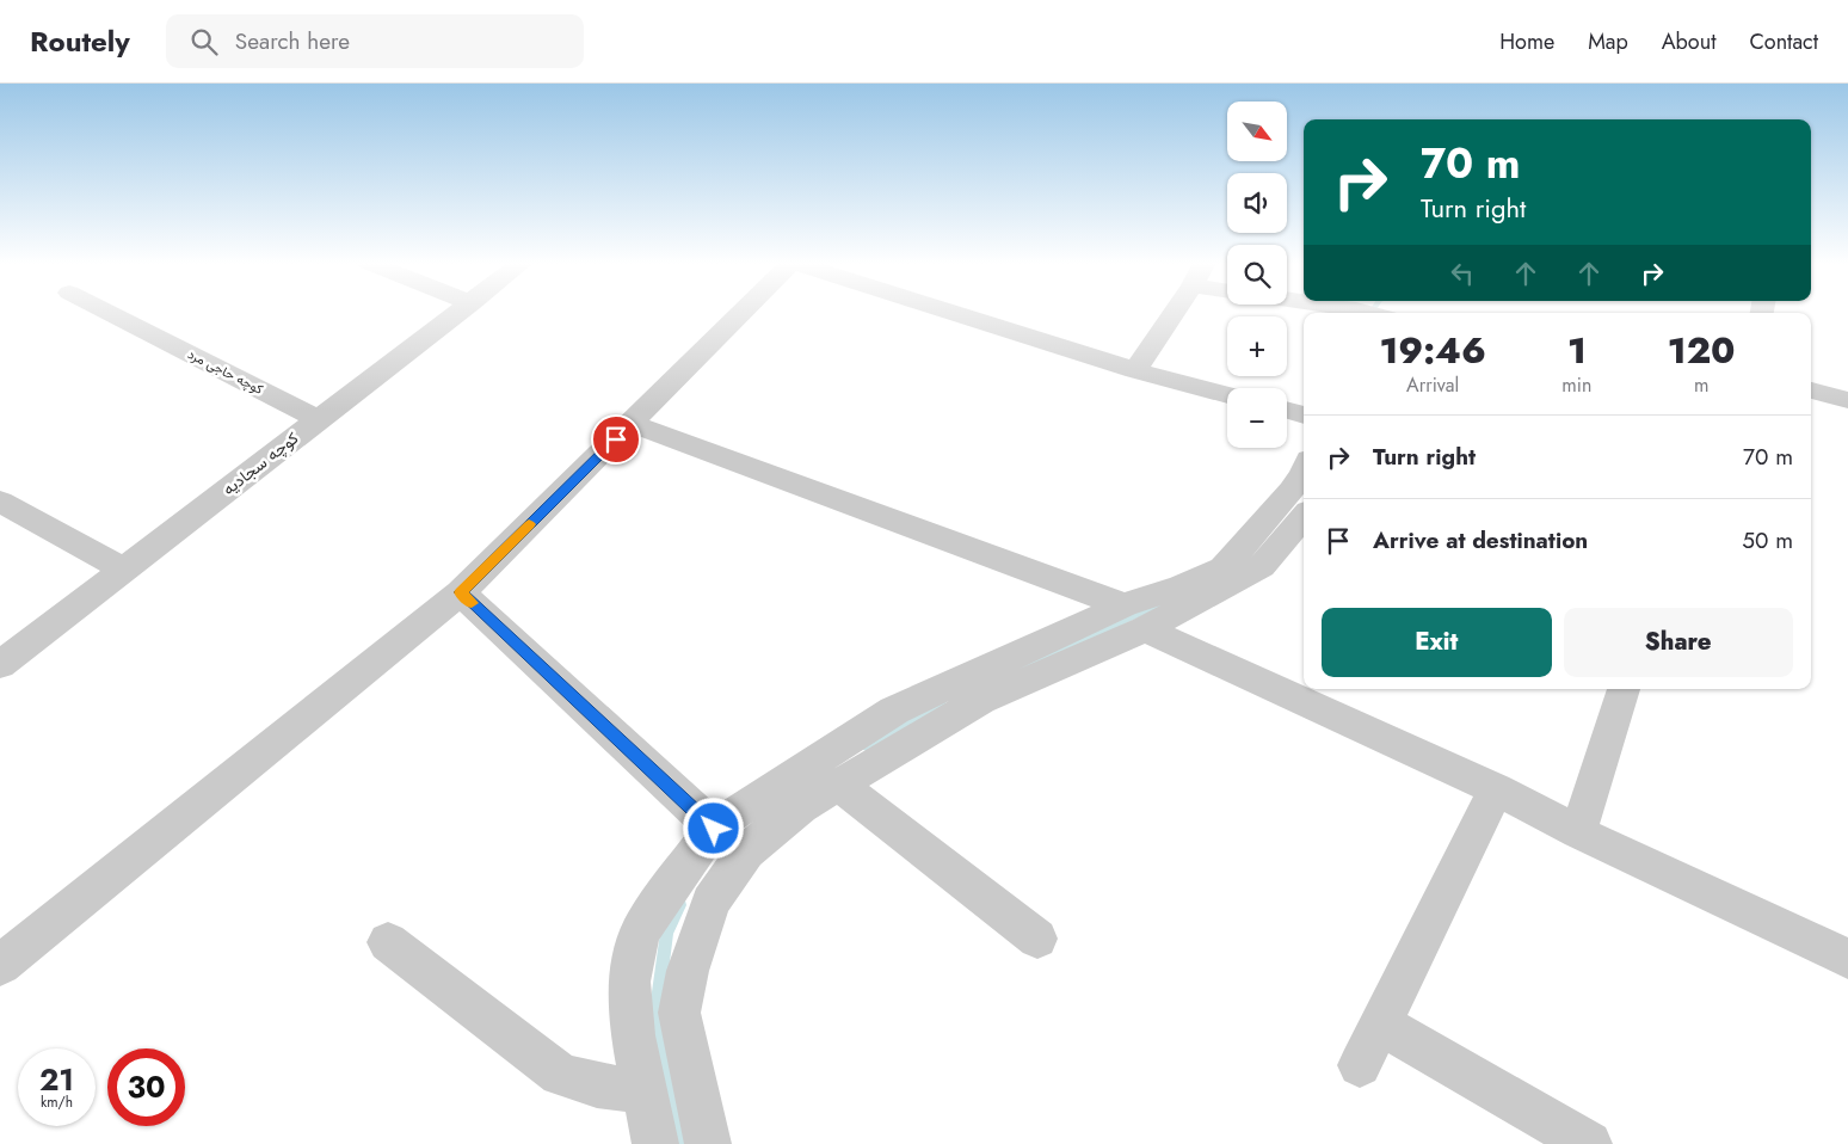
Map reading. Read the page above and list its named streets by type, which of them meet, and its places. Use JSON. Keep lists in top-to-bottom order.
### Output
{
  "streets": {
    "street": ["کوچه حاجی مرد", "کوچه سجادیه"]
  },
  "crossings": [
    ["کوچه حاجی مرد", "کوچه سجادیه"]
  ],
  "north": "bottom right",
  "page": {
    "header": "Routely",
    "search": "Search here",
    "nav": [
      "Home",
      "Map",
      "About",
      "Contact"
    ],
    "map_buttons": ["+", "−"],
    "turn": ["70 m", "Turn right"],
    "eta": [
      "19:46",
      "Arrival",
      "1",
      "min",
      "120",
      "m"
    ],
    "list": [
      {
        "name": "Turn right",
        "value": "70 m"
      },
      {
        "name": "Arrive at destination",
        "value": "50 m"
      }
    ],
    "buttons": ["Exit", "Share"],
    "speed": "21 km/h",
    "limit": "30"
  }
}
